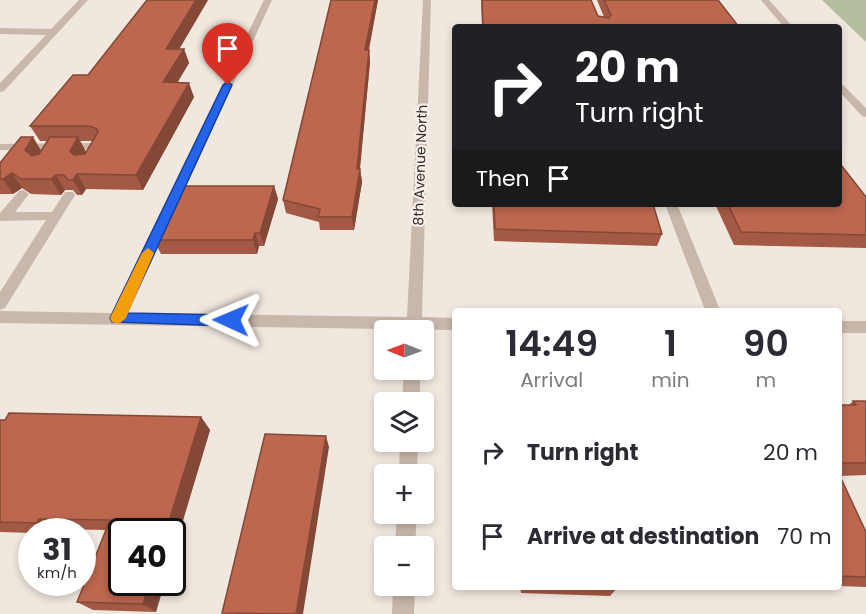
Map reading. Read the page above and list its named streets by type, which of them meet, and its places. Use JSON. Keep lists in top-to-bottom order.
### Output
{
  "streets": {
    "street": ["8th Avenue North"]
  },
  "north": "left",
  "page": {
    "turn": ["20 m", "Turn right"],
    "then": "Then",
    "eta": [
      "14:49",
      "Arrival",
      "1",
      "min",
      "90",
      "m"
    ],
    "map_buttons": ["+", "−"],
    "list": [
      {
        "name": "Turn right",
        "value": "20 m"
      },
      {
        "name": "Arrive at destination",
        "value": "70 m"
      }
    ],
    "speed": "31 km/h",
    "limit": "40"
  }
}
